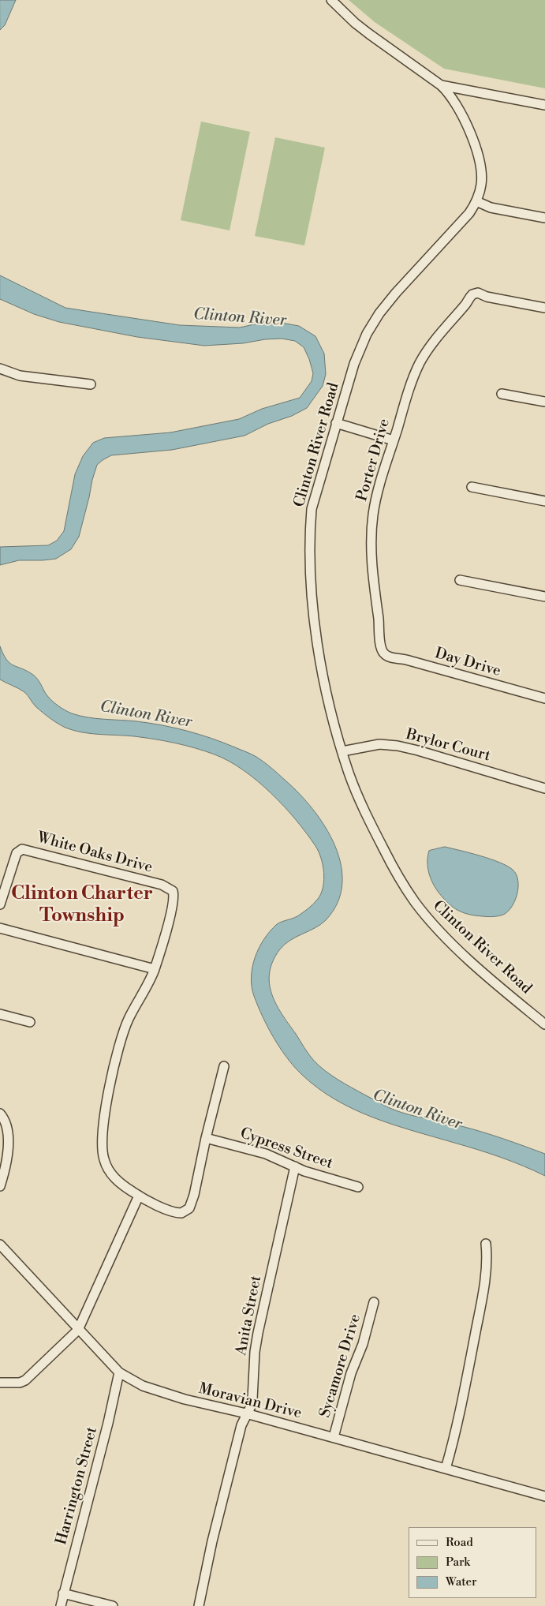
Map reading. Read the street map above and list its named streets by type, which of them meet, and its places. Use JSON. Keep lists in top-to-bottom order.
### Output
{
  "streets": {
    "street": [
      "Clinton River Road",
      "Porter Drive",
      "Day Drive",
      "Brylor Court",
      "White Oaks Drive",
      "Cypress Street",
      "Anita Street",
      "Sycamore Drive",
      "Moravian Drive",
      "Harrington Street"
    ]
  },
  "crossings": [
    ["Clinton River Road", "Brylor Court"],
    ["Porter Drive", "Day Drive"],
    ["Cypress Street", "Anita Street"],
    ["Anita Street", "Moravian Drive"],
    ["Sycamore Drive", "Moravian Drive"],
    ["Moravian Drive", "Harrington Street"]
  ],
  "districts": ["Clinton Charter Township"],
  "water": ["Clinton River"],
  "legend": ["Road", "Park", "Water"]
}
